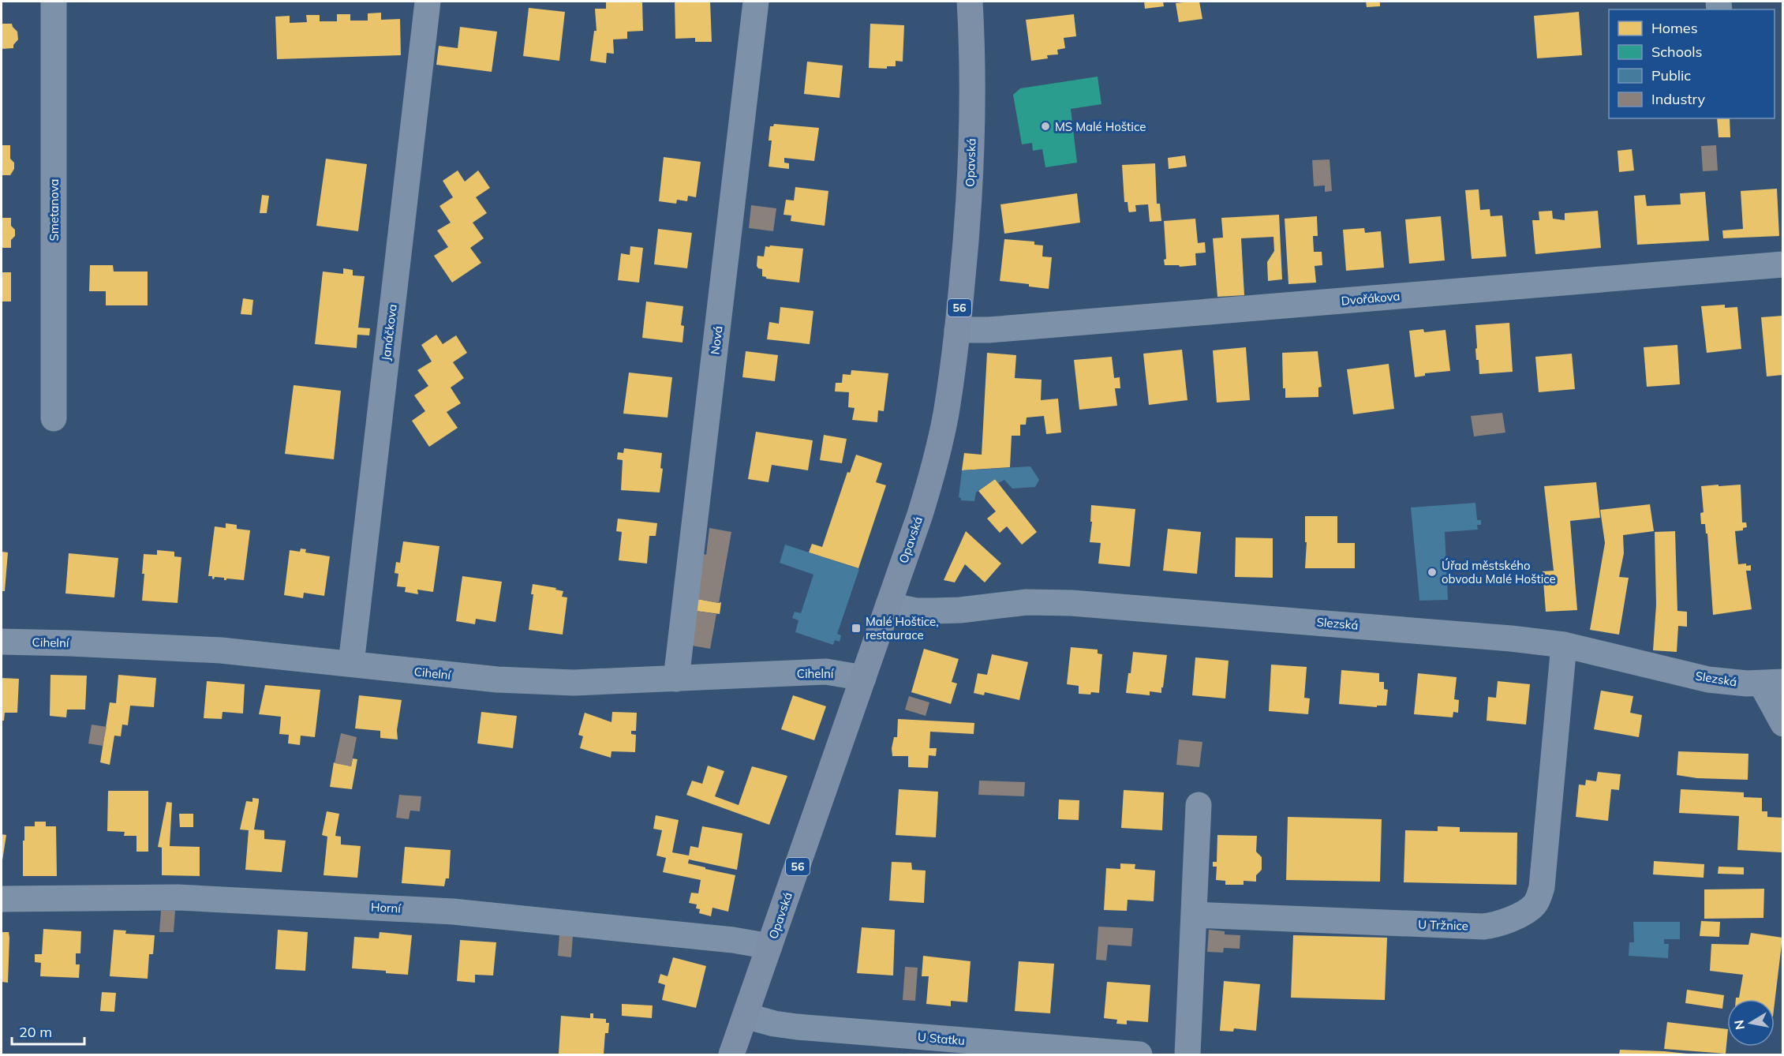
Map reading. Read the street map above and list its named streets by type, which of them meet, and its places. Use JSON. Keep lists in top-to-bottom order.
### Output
{
  "streets": {
    "main road": ["Opavská", "56"],
    "street": [
      "Smetanova",
      "Dvořákova",
      "Janáčkova",
      "Nová",
      "Slezská",
      "Cihelní",
      "Horní",
      "U Tržnice",
      "U Statku"
    ]
  },
  "crossings": [
    ["Opavská", "Dvořákova"],
    ["Opavská", "Slezská"],
    ["Opavská", "Cihelní"],
    ["Opavská", "Horní"],
    ["Opavská", "U Statku"],
    ["Janáčkova", "Cihelní"],
    ["Nová", "Cihelní"],
    ["Slezská", "U Tržnice"]
  ],
  "places": {
    "other": ["MS Malé Hoštice", "Úřad městského obvodu Malé Hoštice"],
    "transit": ["Malé Hoštice, restaurace"]
  },
  "legend": [
    "Homes",
    "Schools",
    "Public",
    "Industry"
  ],
  "scale_bar": "20 m",
  "north": "left"
}
